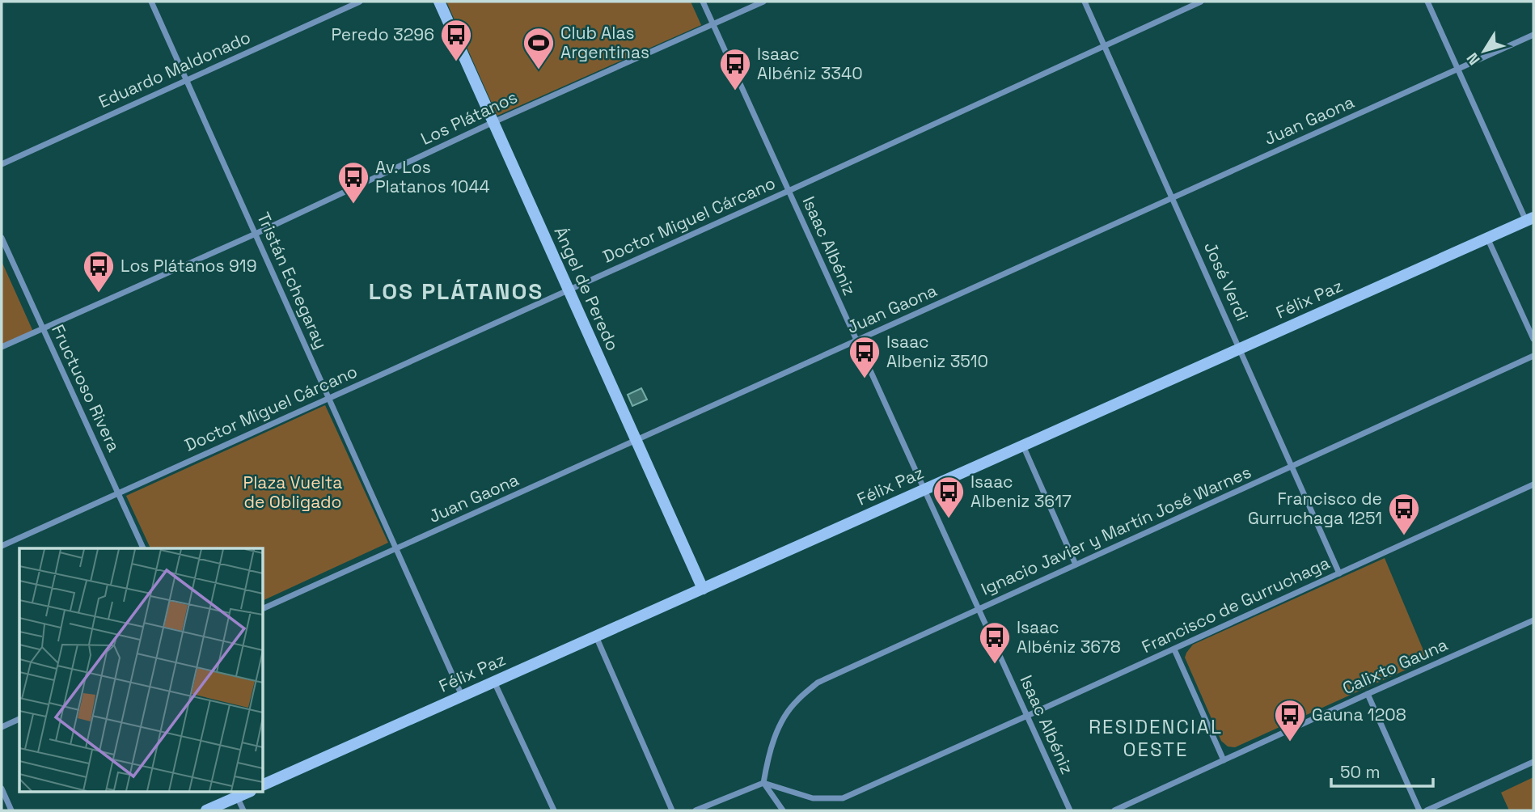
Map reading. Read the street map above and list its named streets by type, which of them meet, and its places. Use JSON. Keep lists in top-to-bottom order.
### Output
{
  "streets": {
    "main road": ["Ángel de Peredo", "Félix Paz"],
    "street": [
      "Eduardo Maldonado",
      "Los Plátanos",
      "Juan Gaona",
      "Doctor Miguel Cárcano",
      "Isaac Albéniz",
      "Tristán Echegaray",
      "José Verdi",
      "Fructuoso Rivera",
      "Ignacio Javier y Martín José Warnes",
      "Francisco de Gurruchaga",
      "Calixto Gauna"
    ]
  },
  "crossings": [
    ["Eduardo Maldonado", "Tristán Echegaray"],
    ["Los Plátanos", "Isaac Albéniz"],
    ["Los Plátanos", "Tristán Echegaray"],
    ["Los Plátanos", "Ángel de Peredo"],
    ["Los Plátanos", "Fructuoso Rivera"],
    ["Juan Gaona", "Isaac Albéniz"],
    ["Juan Gaona", "Tristán Echegaray"],
    ["Juan Gaona", "José Verdi"],
    ["Juan Gaona", "Ángel de Peredo"],
    ["Doctor Miguel Cárcano", "Isaac Albéniz"],
    ["Doctor Miguel Cárcano", "Tristán Echegaray"],
    ["Doctor Miguel Cárcano", "José Verdi"],
    ["Doctor Miguel Cárcano", "Ángel de Peredo"],
    ["Doctor Miguel Cárcano", "Fructuoso Rivera"],
    ["Isaac Albéniz", "Félix Paz"],
    ["Isaac Albéniz", "Ignacio Javier y Martín José Warnes"],
    ["Isaac Albéniz", "Francisco de Gurruchaga"],
    ["Tristán Echegaray", "Félix Paz"],
    ["José Verdi", "Félix Paz"],
    ["José Verdi", "Ignacio Javier y Martín José Warnes"],
    ["José Verdi", "Francisco de Gurruchaga"],
    ["Ángel de Peredo", "Félix Paz"],
    ["Ignacio Javier y Martín José Warnes", "Francisco de Gurruchaga"]
  ],
  "districts": ["LOS PLÁTANOS", "RESIDENCIAL OESTE"],
  "parks": ["Plaza Vuelta de Obligado"],
  "places": {
    "bus stop": [
      "Peredo 3296",
      "Isaac Albéniz 3340",
      "Av. Los Platanos 1044",
      "Los Plátanos 919",
      "Isaac Albeniz 3510",
      "Isaac Albeniz 3617",
      "Francisco de Gurruchaga 1251",
      "Isaac Albéniz 3678",
      "Gauna 1208"
    ],
    "sports": ["Club Alas Argentinas"]
  },
  "scale_bar": "50 m",
  "north": "bottom left"
}
